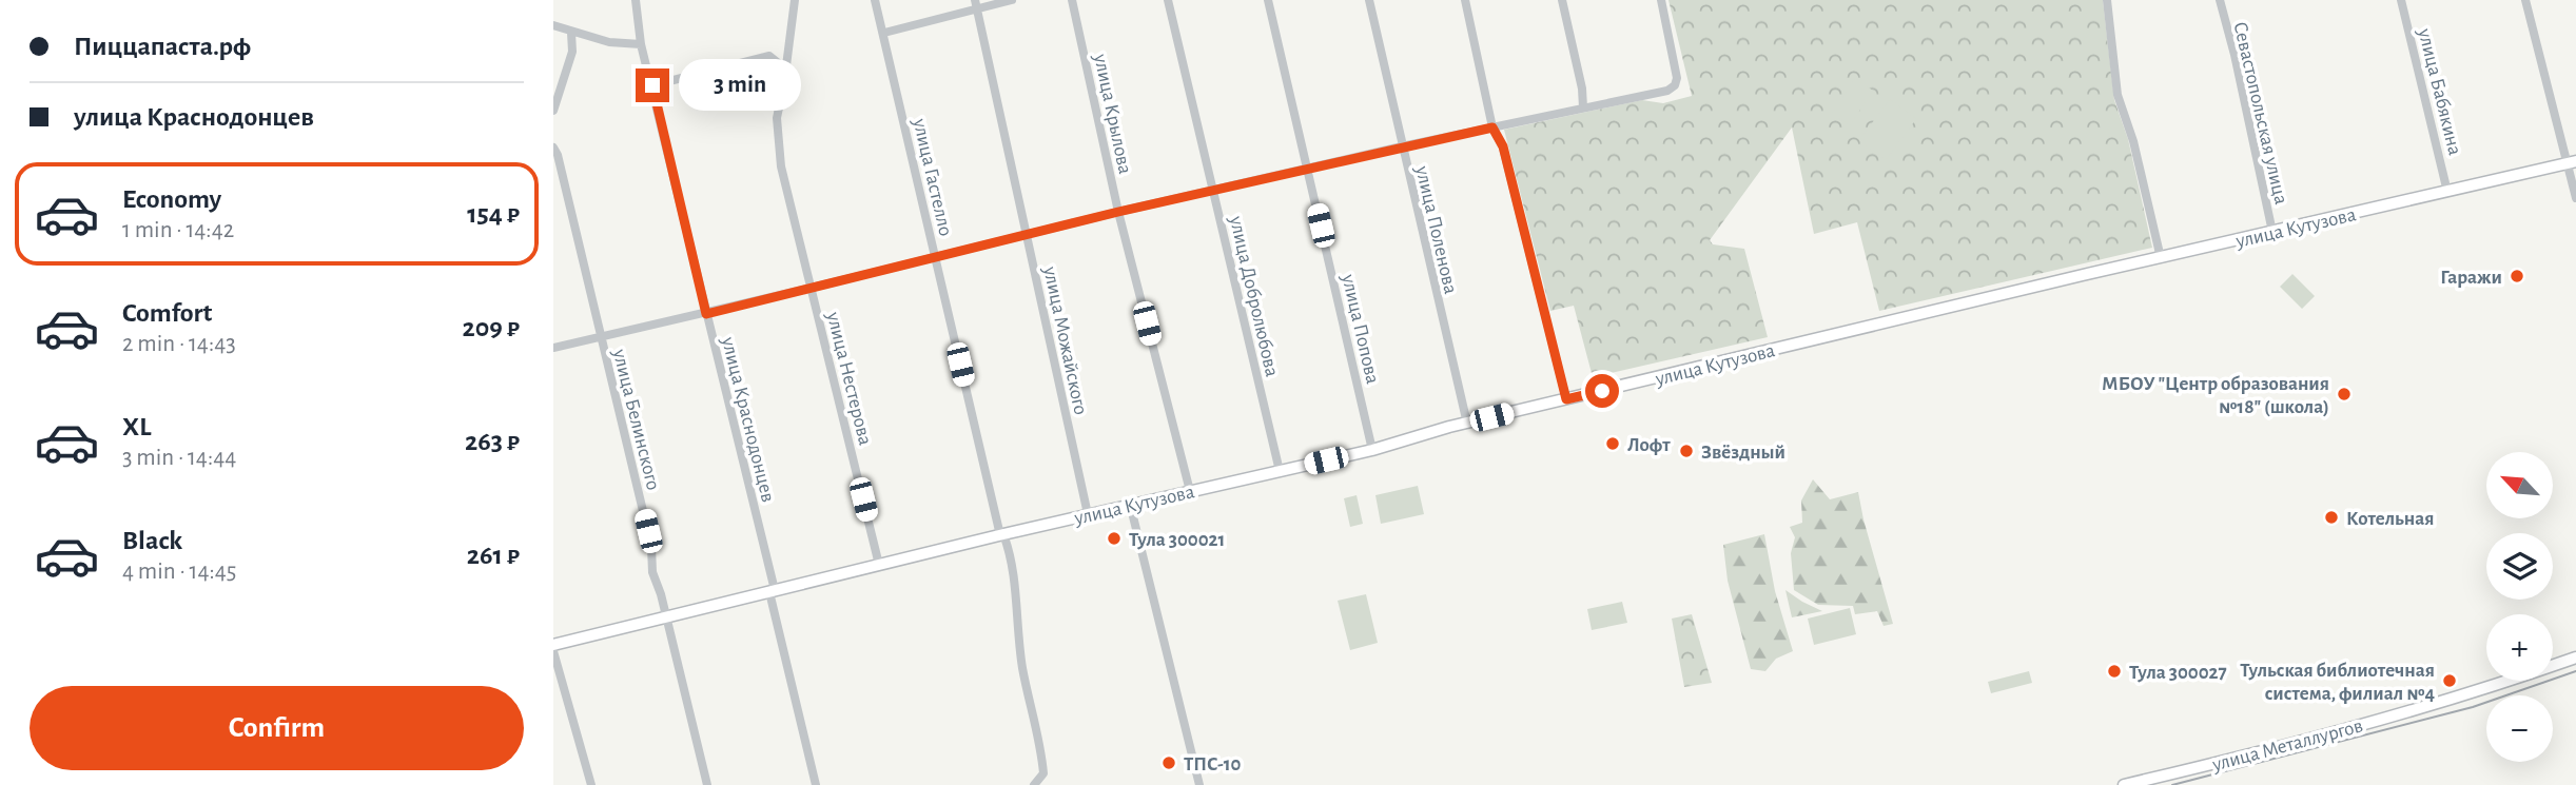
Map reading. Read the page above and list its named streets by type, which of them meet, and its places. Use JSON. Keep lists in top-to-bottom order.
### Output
{
  "streets": {
    "main road": ["улица Кутузова", "улица Металлургов"],
    "street": [
      "улица Бабякина",
      "Севастопольская улица",
      "улица Крылова",
      "улица Гастелло",
      "улица Поленова",
      "улица Добролюбова",
      "улица Попова",
      "улица Можайского",
      "улица Нестерова",
      "улица Белинского",
      "улица Краснодонцев"
    ]
  },
  "crossings": [
    ["улица Бабякина", "улица Кутузова"],
    ["Севастопольская улица", "улица Кутузова"],
    ["улица Крылова", "улица Кутузова"],
    ["улица Гастелло", "улица Кутузова"],
    ["улица Кутузова", "улица Поленова"],
    ["улица Кутузова", "улица Добролюбова"],
    ["улица Кутузова", "улица Попова"],
    ["улица Кутузова", "улица Можайского"],
    ["улица Кутузова", "улица Нестерова"],
    ["улица Кутузова", "улица Белинского"],
    ["улица Кутузова", "улица Краснодонцев"]
  ],
  "places": [
    "Гаражи",
    "МБОУ \"Центр образования №18\" (школа)",
    "Лофт",
    "Звёздный",
    "Котельная",
    "Тула 300021",
    "Тула 300027",
    "Тульская библиотечная система, филиал №4",
    "ТПС-10"
  ],
  "north": "top left",
  "page": {
    "banner": ["Пиццапаста.рф", "улица Краснодонцев"],
    "bubble": "3 min",
    "list": [
      {
        "name": "Economy",
        "note": "1 min · 14:42",
        "value": "154 ₽"
      },
      {
        "name": "Comfort",
        "note": "2 min · 14:43",
        "value": "209 ₽"
      },
      {
        "name": "XL",
        "note": "3 min · 14:44",
        "value": "263 ₽"
      },
      {
        "name": "Black",
        "note": "4 min · 14:45",
        "value": "261 ₽"
      }
    ],
    "map_buttons": ["+", "−"],
    "buttons": "Confirm"
  }
}
